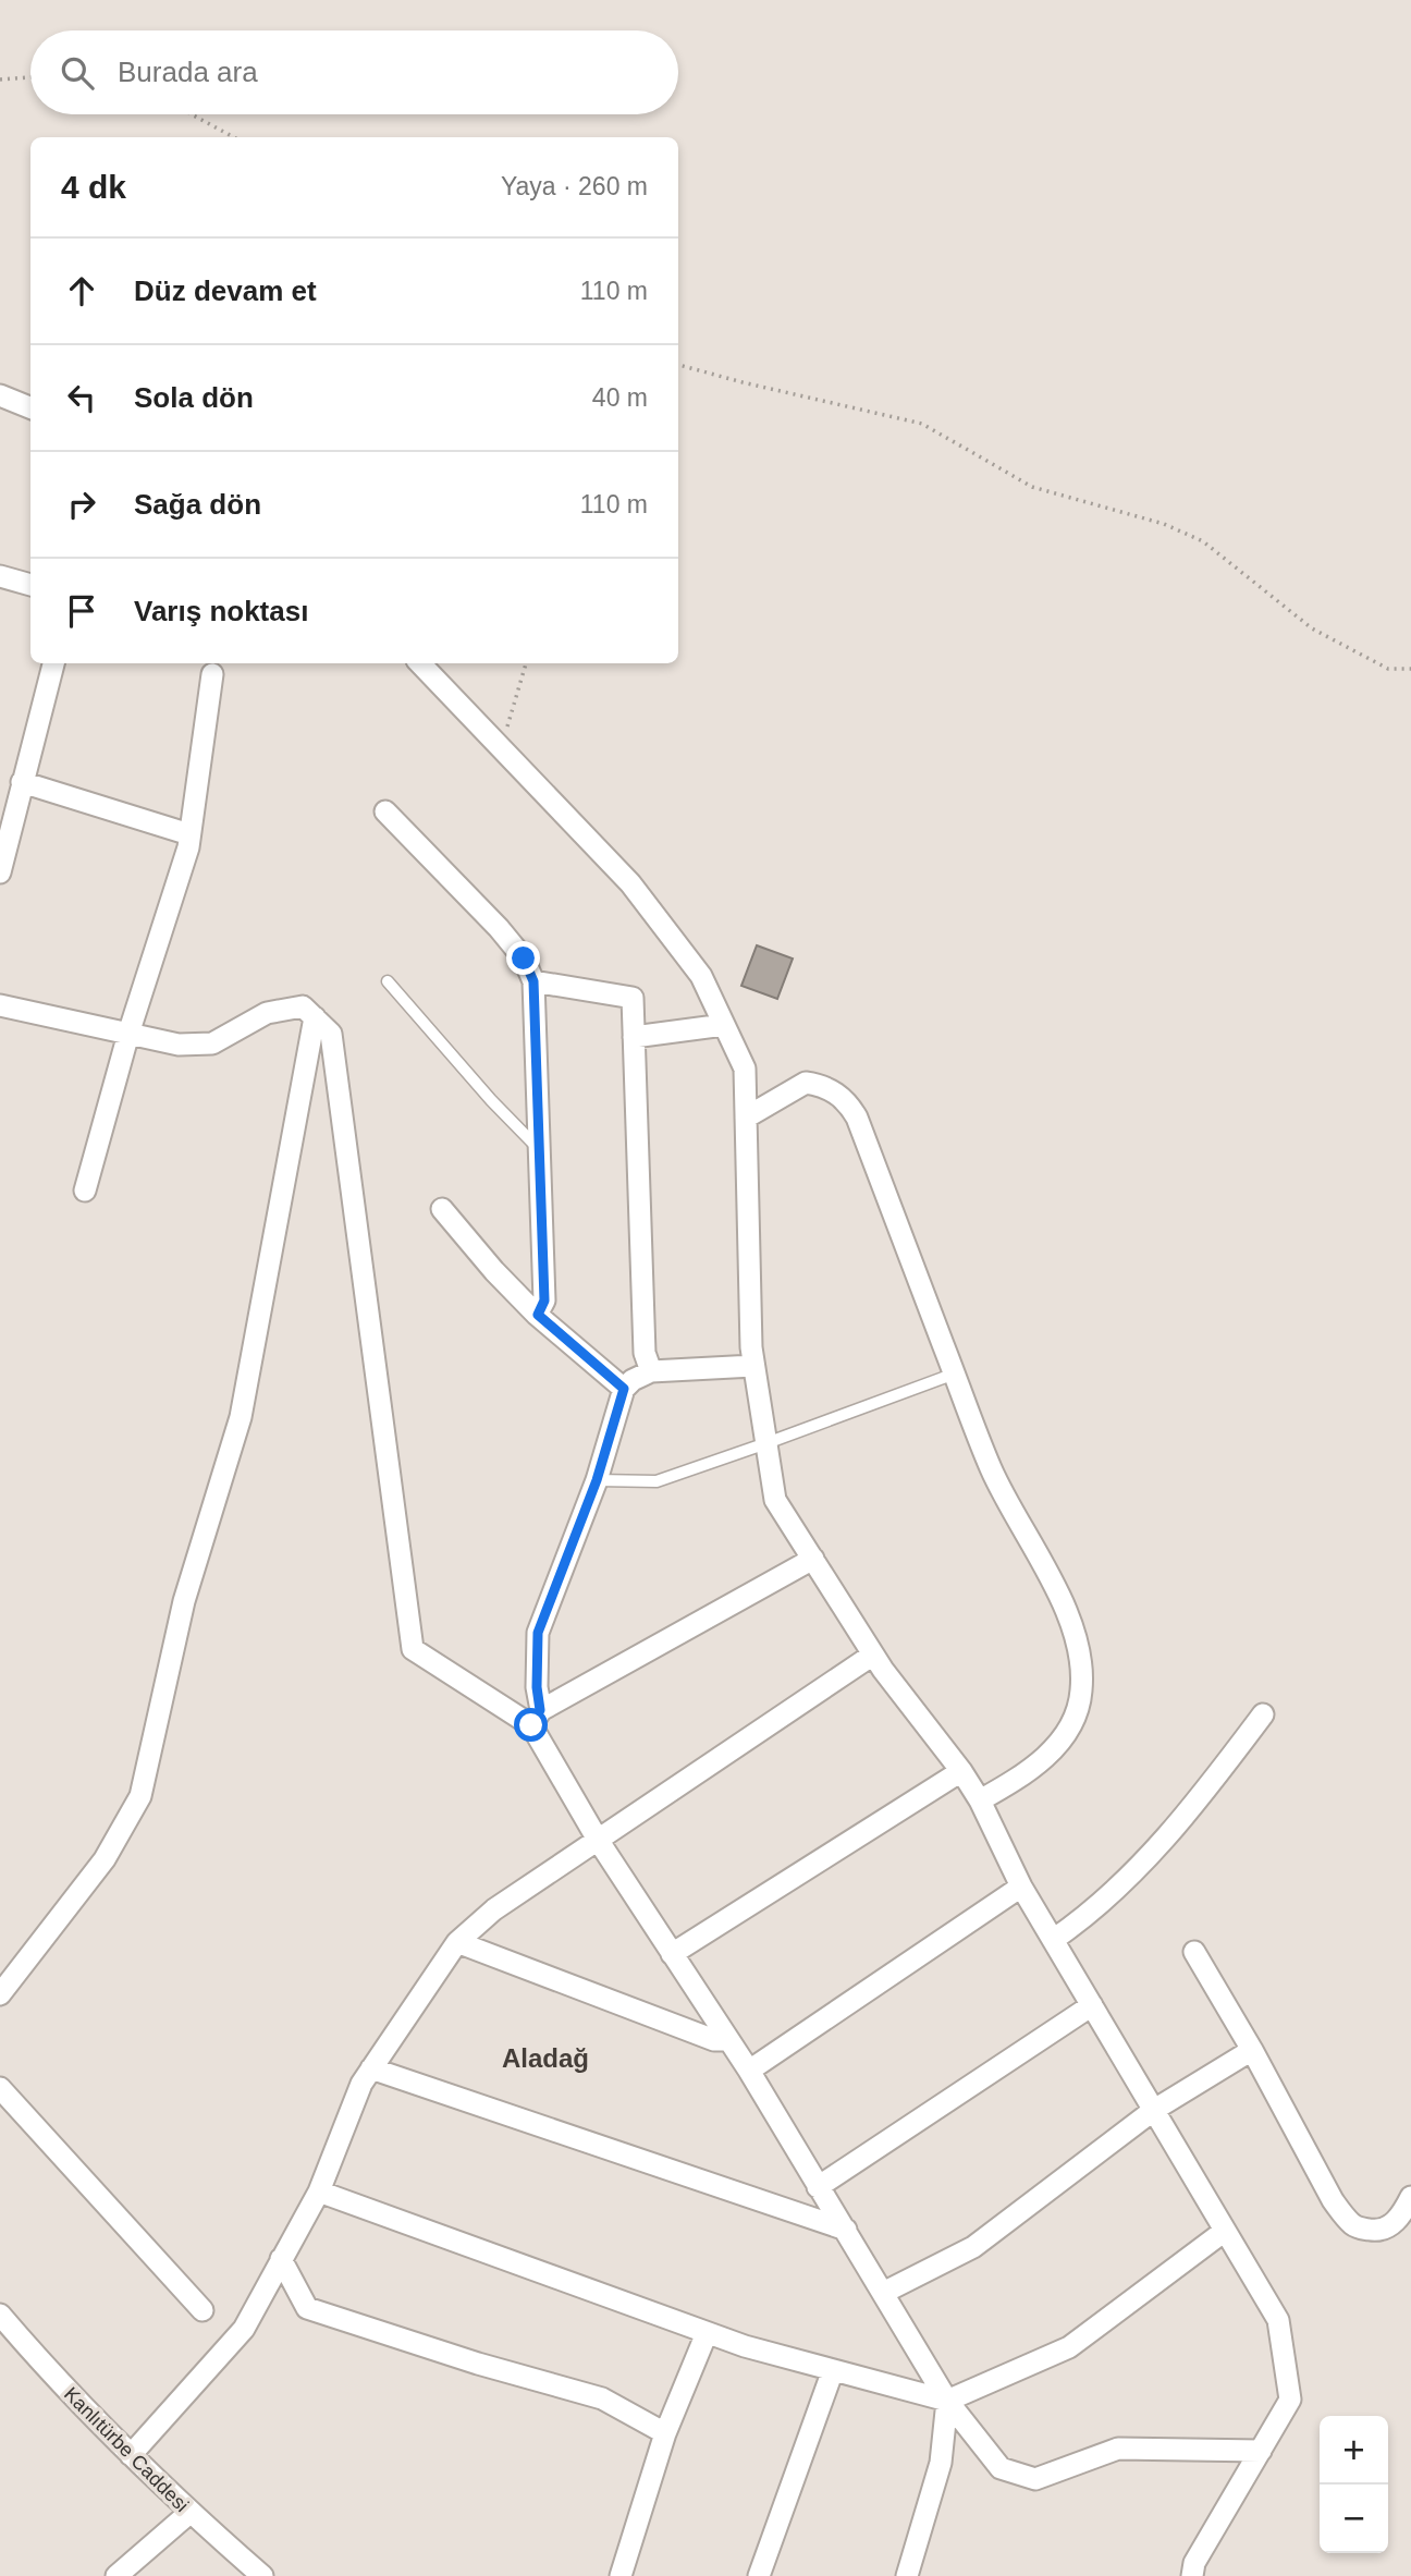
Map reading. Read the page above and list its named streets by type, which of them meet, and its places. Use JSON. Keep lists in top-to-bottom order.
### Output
{
  "streets": {
    "street": ["Kanlıtürbe Caddesi"]
  },
  "districts": ["Aladağ"],
  "page": {
    "search": "Burada ara",
    "heading": ["4 dk", "Yaya · 260 m"],
    "list": [
      ["Düz devam et", "110 m"],
      ["Sola dön", "40 m"],
      ["Sağa dön", "110 m"],
      "Varış noktası"
    ],
    "map_buttons": ["+", "−"]
  }
}
